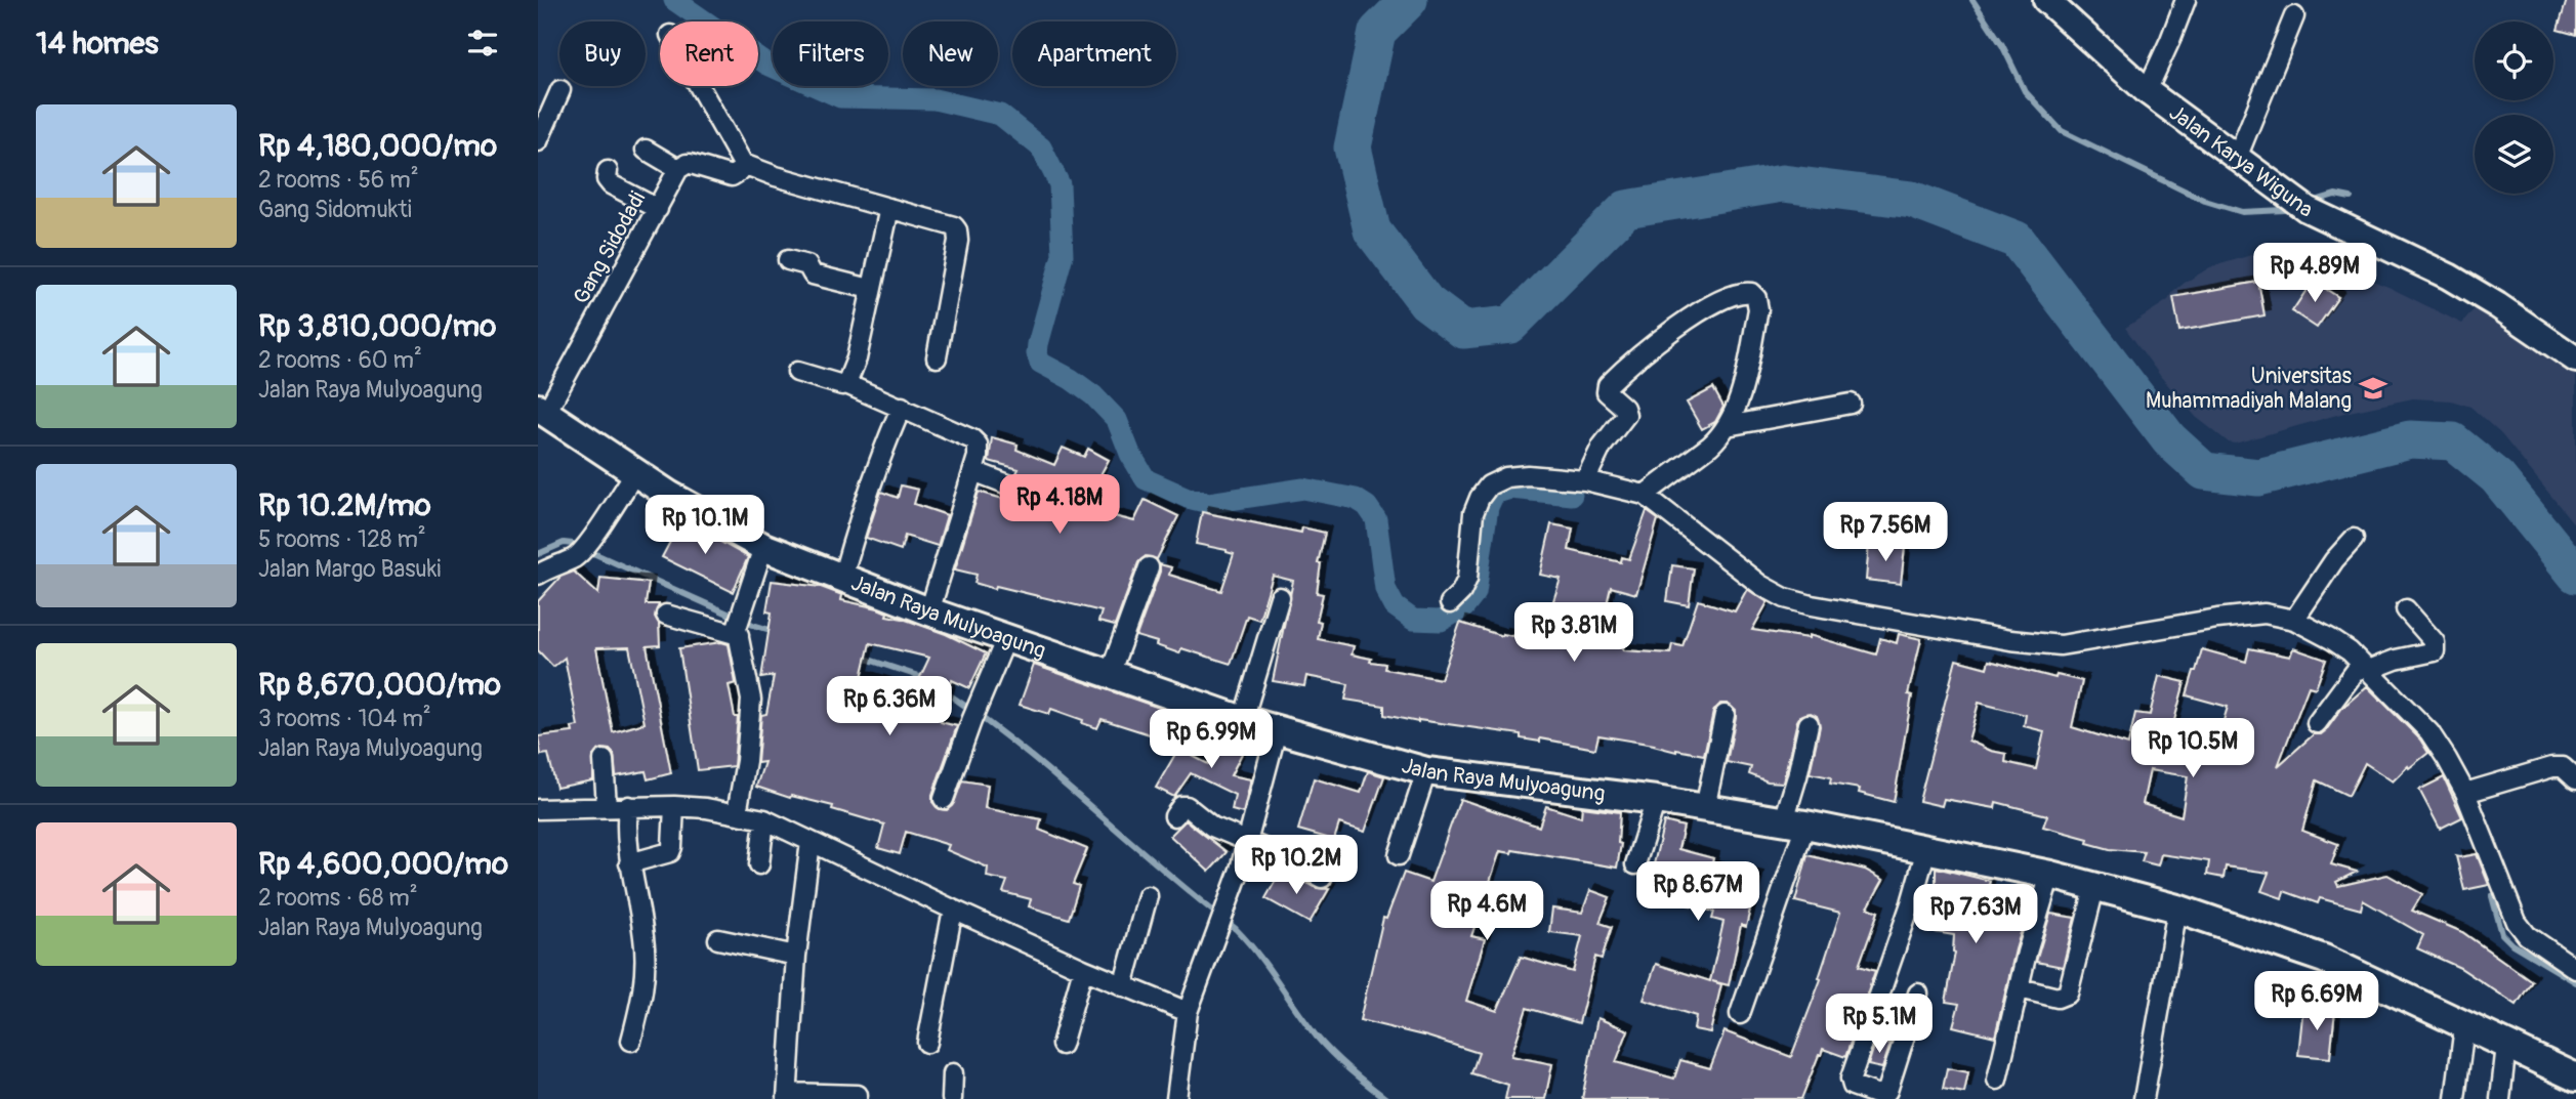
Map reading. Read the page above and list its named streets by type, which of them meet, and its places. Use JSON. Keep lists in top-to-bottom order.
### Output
{
  "streets": {
    "main road": ["Jalan Karya Wiguna", "Jalan Raya Mulyoagung"],
    "street": ["Gang Sidodadi"]
  },
  "crossings": [
    ["Gang Sidodadi", "Jalan Raya Mulyoagung"]
  ],
  "places": {
    "school or university": ["Universitas Muhammadiyah Malang"]
  },
  "page": {
    "heading": "14 homes",
    "chip": [
      "Buy",
      "Rent",
      "Filters",
      "New",
      "Apartment"
    ],
    "list": [
      {
        "name": "Rp 4,180,000/mo",
        "note": "2 rooms · 56 m² · Gang Sidomukti"
      },
      {
        "name": "Rp 3,810,000/mo",
        "note": "2 rooms · 60 m² · Jalan Raya Mulyoagung"
      },
      {
        "name": "Rp 10.2M/mo",
        "note": "5 rooms · 128 m² · Jalan Margo Basuki"
      },
      {
        "name": "Rp 8,670,000/mo",
        "note": "3 rooms · 104 m² · Jalan Raya Mulyoagung"
      },
      {
        "name": "Rp 4,600,000/mo",
        "note": "2 rooms · 68 m² · Jalan Raya Mulyoagung"
      }
    ],
    "price": [
      "Rp 4.89M",
      "Rp 4.18M",
      "Rp 10.1M",
      "Rp 7.56M",
      "Rp 3.81M",
      "Rp 6.36M",
      "Rp 6.99M",
      "Rp 10.5M",
      "Rp 10.2M",
      "Rp 8.67M",
      "Rp 4.6M",
      "Rp 7.63M",
      "Rp 6.69M",
      "Rp 5.1M"
    ]
  }
}
